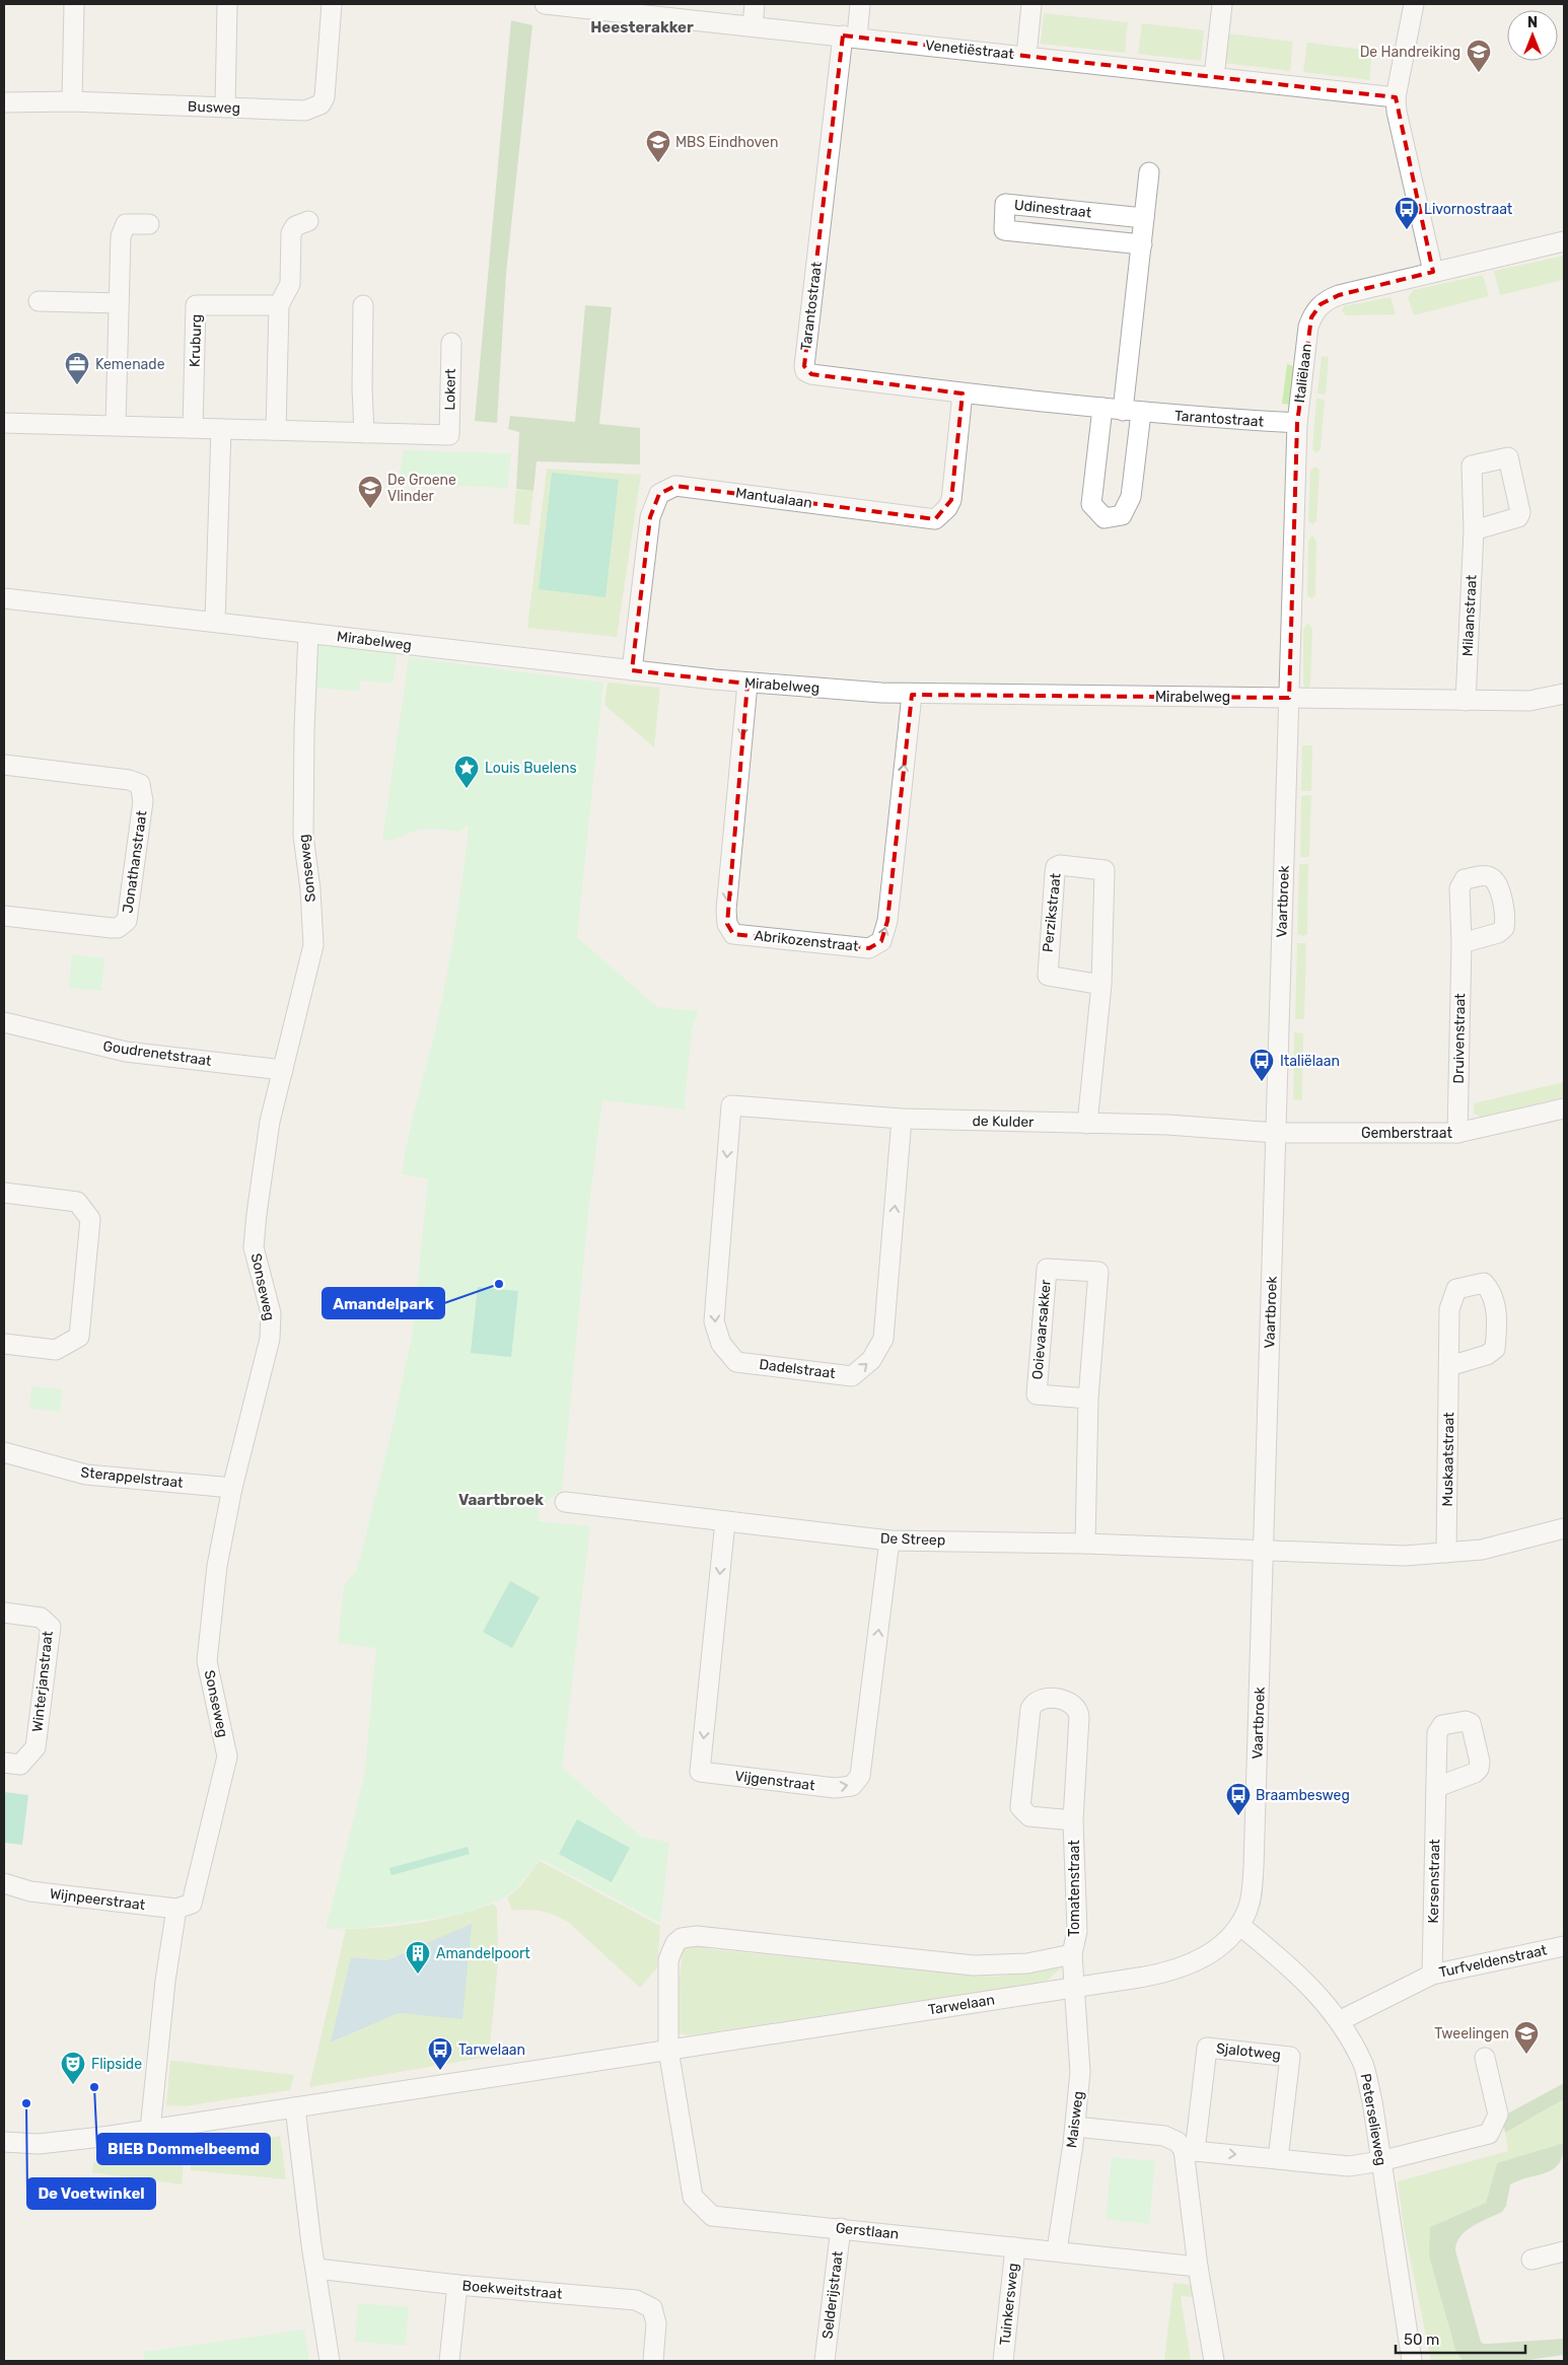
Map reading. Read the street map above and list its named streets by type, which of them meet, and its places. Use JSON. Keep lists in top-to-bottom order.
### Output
{
  "streets": {
    "street": [
      "Venetiëstraat",
      "Busweg",
      "Udinestraat",
      "Tarantostraat",
      "Kruburg",
      "Italiëlaan",
      "Lokert",
      "Mantualaan",
      "Milaanstraat",
      "Mirabelweg",
      "Jonathanstraat",
      "Sonseweg",
      "Vaartbroek",
      "Perzikstraat",
      "Abrikozenstraat",
      "Druivenstraat",
      "Goudrenetstraat",
      "de Kulder",
      "Gemberstraat",
      "Ooievaarsakker",
      "Dadelstraat",
      "Muskaatstraat",
      "Sterappelstraat",
      "De Streep",
      "Winterjanstraat",
      "Vijgenstraat",
      "Kersenstraat",
      "Tomatenstraat",
      "Wijnpeerstraat",
      "Turfveldenstraat",
      "Tarwelaan",
      "Sjalotweg",
      "Maisweg",
      "Peterselieweg",
      "Gerstlaan",
      "Boekweitstraat",
      "Selderijstraat",
      "Tuinkersweg"
    ]
  },
  "crossings": [
    ["Venetiëstraat", "Tarantostraat"],
    ["Tarantostraat", "Italiëlaan"],
    ["Tarantostraat", "Mantualaan"],
    ["Italiëlaan", "Mirabelweg"],
    ["Italiëlaan", "Vaartbroek"],
    ["Mantualaan", "Mirabelweg"],
    ["Milaanstraat", "Mirabelweg"],
    ["Mirabelweg", "Sonseweg"],
    ["Mirabelweg", "Vaartbroek"],
    ["Mirabelweg", "Abrikozenstraat"],
    ["Sonseweg", "Goudrenetstraat"],
    ["Sonseweg", "Sterappelstraat"],
    ["Sonseweg", "Wijnpeerstraat"],
    ["Sonseweg", "Tarwelaan"],
    ["Vaartbroek", "de Kulder"],
    ["Vaartbroek", "Gemberstraat"],
    ["Vaartbroek", "De Streep"],
    ["Vaartbroek", "Tarwelaan"],
    ["Vaartbroek", "Peterselieweg"],
    ["Perzikstraat", "de Kulder"],
    ["Druivenstraat", "Gemberstraat"],
    ["de Kulder", "Gemberstraat"],
    ["de Kulder", "Dadelstraat"],
    ["Ooievaarsakker", "De Streep"],
    ["De Streep", "Vijgenstraat"],
    ["Kersenstraat", "Turfveldenstraat"],
    ["Tomatenstraat", "Tarwelaan"],
    ["Tomatenstraat", "Maisweg"],
    ["Turfveldenstraat", "Peterselieweg"],
    ["Tarwelaan", "Maisweg"],
    ["Tarwelaan", "Peterselieweg"],
    ["Tarwelaan", "Gerstlaan"],
    ["Sjalotweg", "Gerstlaan"],
    ["Maisweg", "Gerstlaan"],
    ["Gerstlaan", "Selderijstraat"],
    ["Gerstlaan", "Tuinkersweg"]
  ],
  "districts": ["Heesterakker", "Vaartbroek"],
  "places": {
    "school or university": [
      "De Handreiking",
      "MBS Eindhoven",
      "De Groene Vlinder",
      "Tweelingen"
    ],
    "bus stop": [
      "Livornostraat",
      "Italiëlaan",
      "Braambesweg",
      "Tarwelaan"
    ],
    "office": ["Kemenade"],
    "place": ["Louis Buelens"],
    "other": ["Amandelpark", "BIEB Dommelbeemd", "De Voetwinkel"],
    "building": ["Amandelpoort"],
    "theatre": ["Flipside"]
  },
  "scale_bar": "50 m",
  "north": "top"
}
